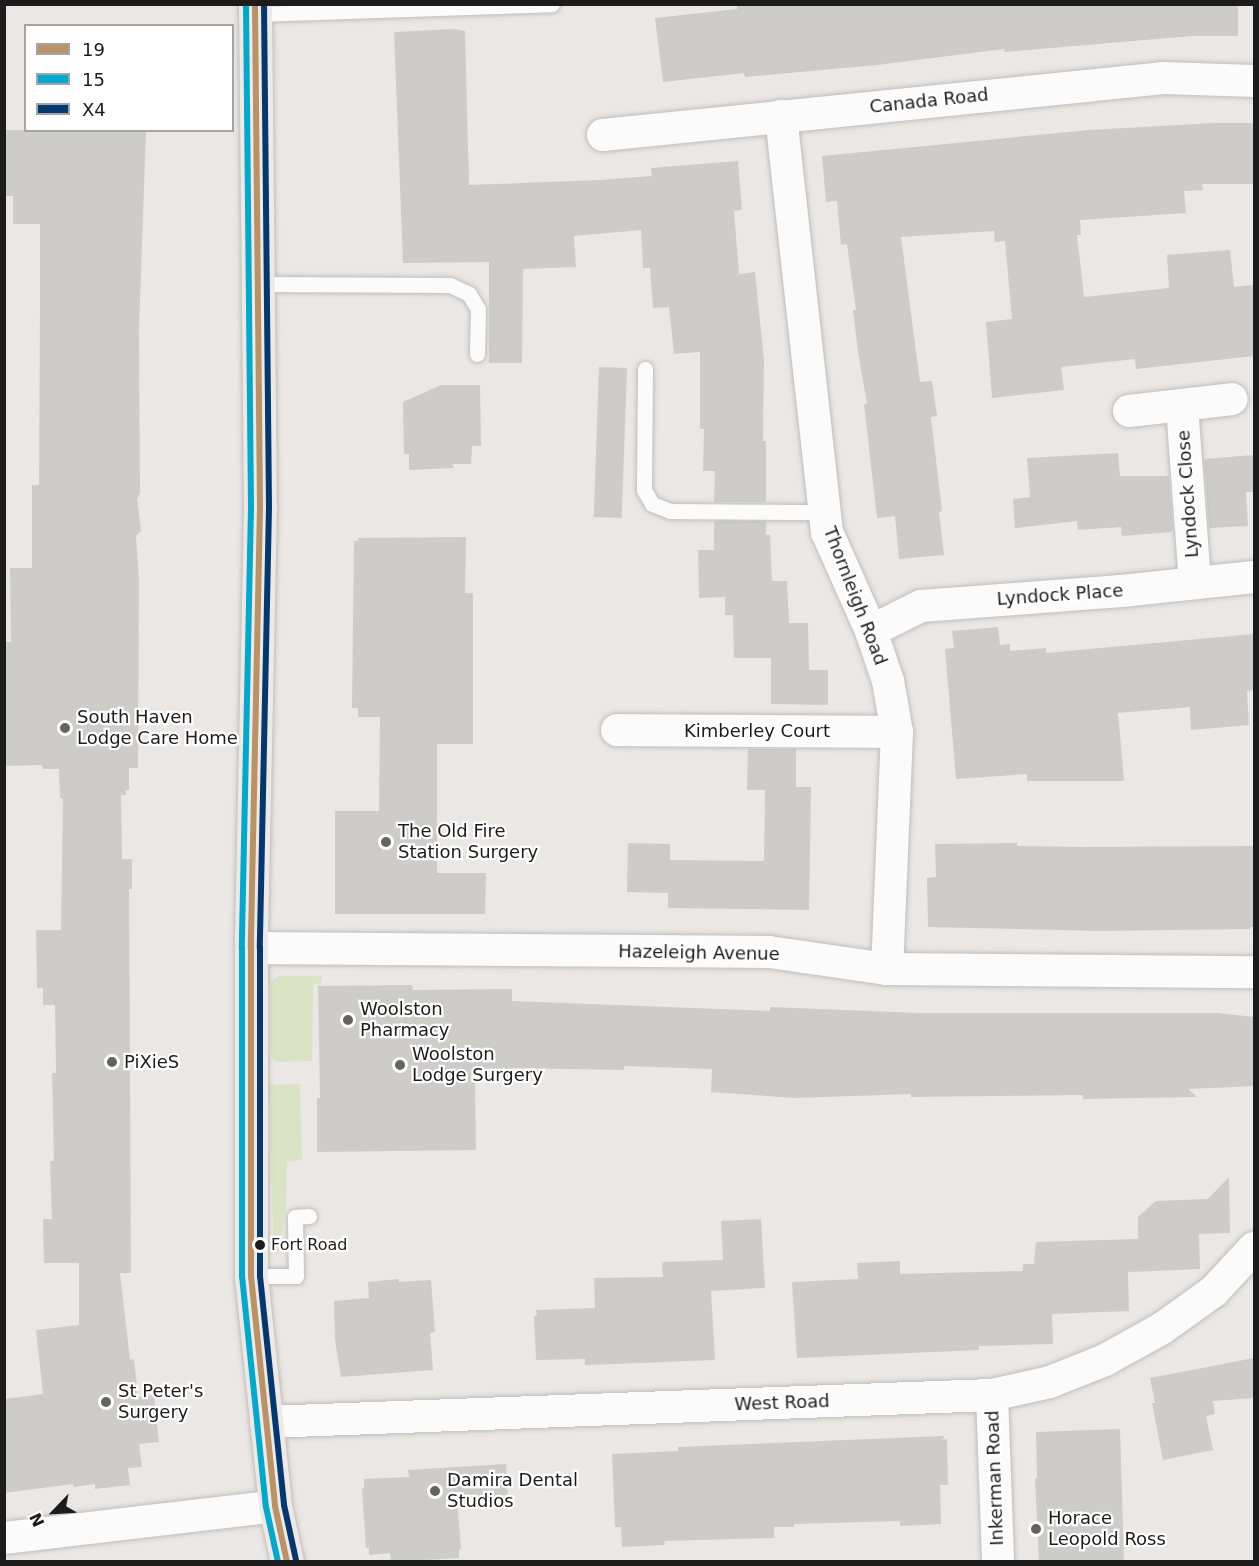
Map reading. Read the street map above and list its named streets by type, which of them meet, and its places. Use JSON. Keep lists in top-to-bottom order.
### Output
{
  "streets": {
    "street": [
      "Canada Road",
      "Lyndock Close",
      "Lyndock Place",
      "Thornleigh Road",
      "Kimberley Court",
      "Hazeleigh Avenue",
      "West Road",
      "Inkerman Road"
    ]
  },
  "crossings": [
    ["Canada Road", "Thornleigh Road"],
    ["Lyndock Close", "Lyndock Place"],
    ["Lyndock Place", "Thornleigh Road"],
    ["Thornleigh Road", "Kimberley Court"],
    ["Thornleigh Road", "Hazeleigh Avenue"],
    ["West Road", "Inkerman Road"]
  ],
  "places": [
    "South Haven Lodge Care Home",
    "The Old Fire Station Surgery",
    "Woolston Pharmacy",
    "PiXieS",
    "Woolston Lodge Surgery",
    "Fort Road",
    "St Peter's Surgery",
    "Damira Dental Studios",
    "Horace Leopold Ross"
  ],
  "lines": ["transit line 19", "transit line 15", "transit line X4"],
  "legend": ["19", "15", "X4"],
  "north": "bottom left"
}
